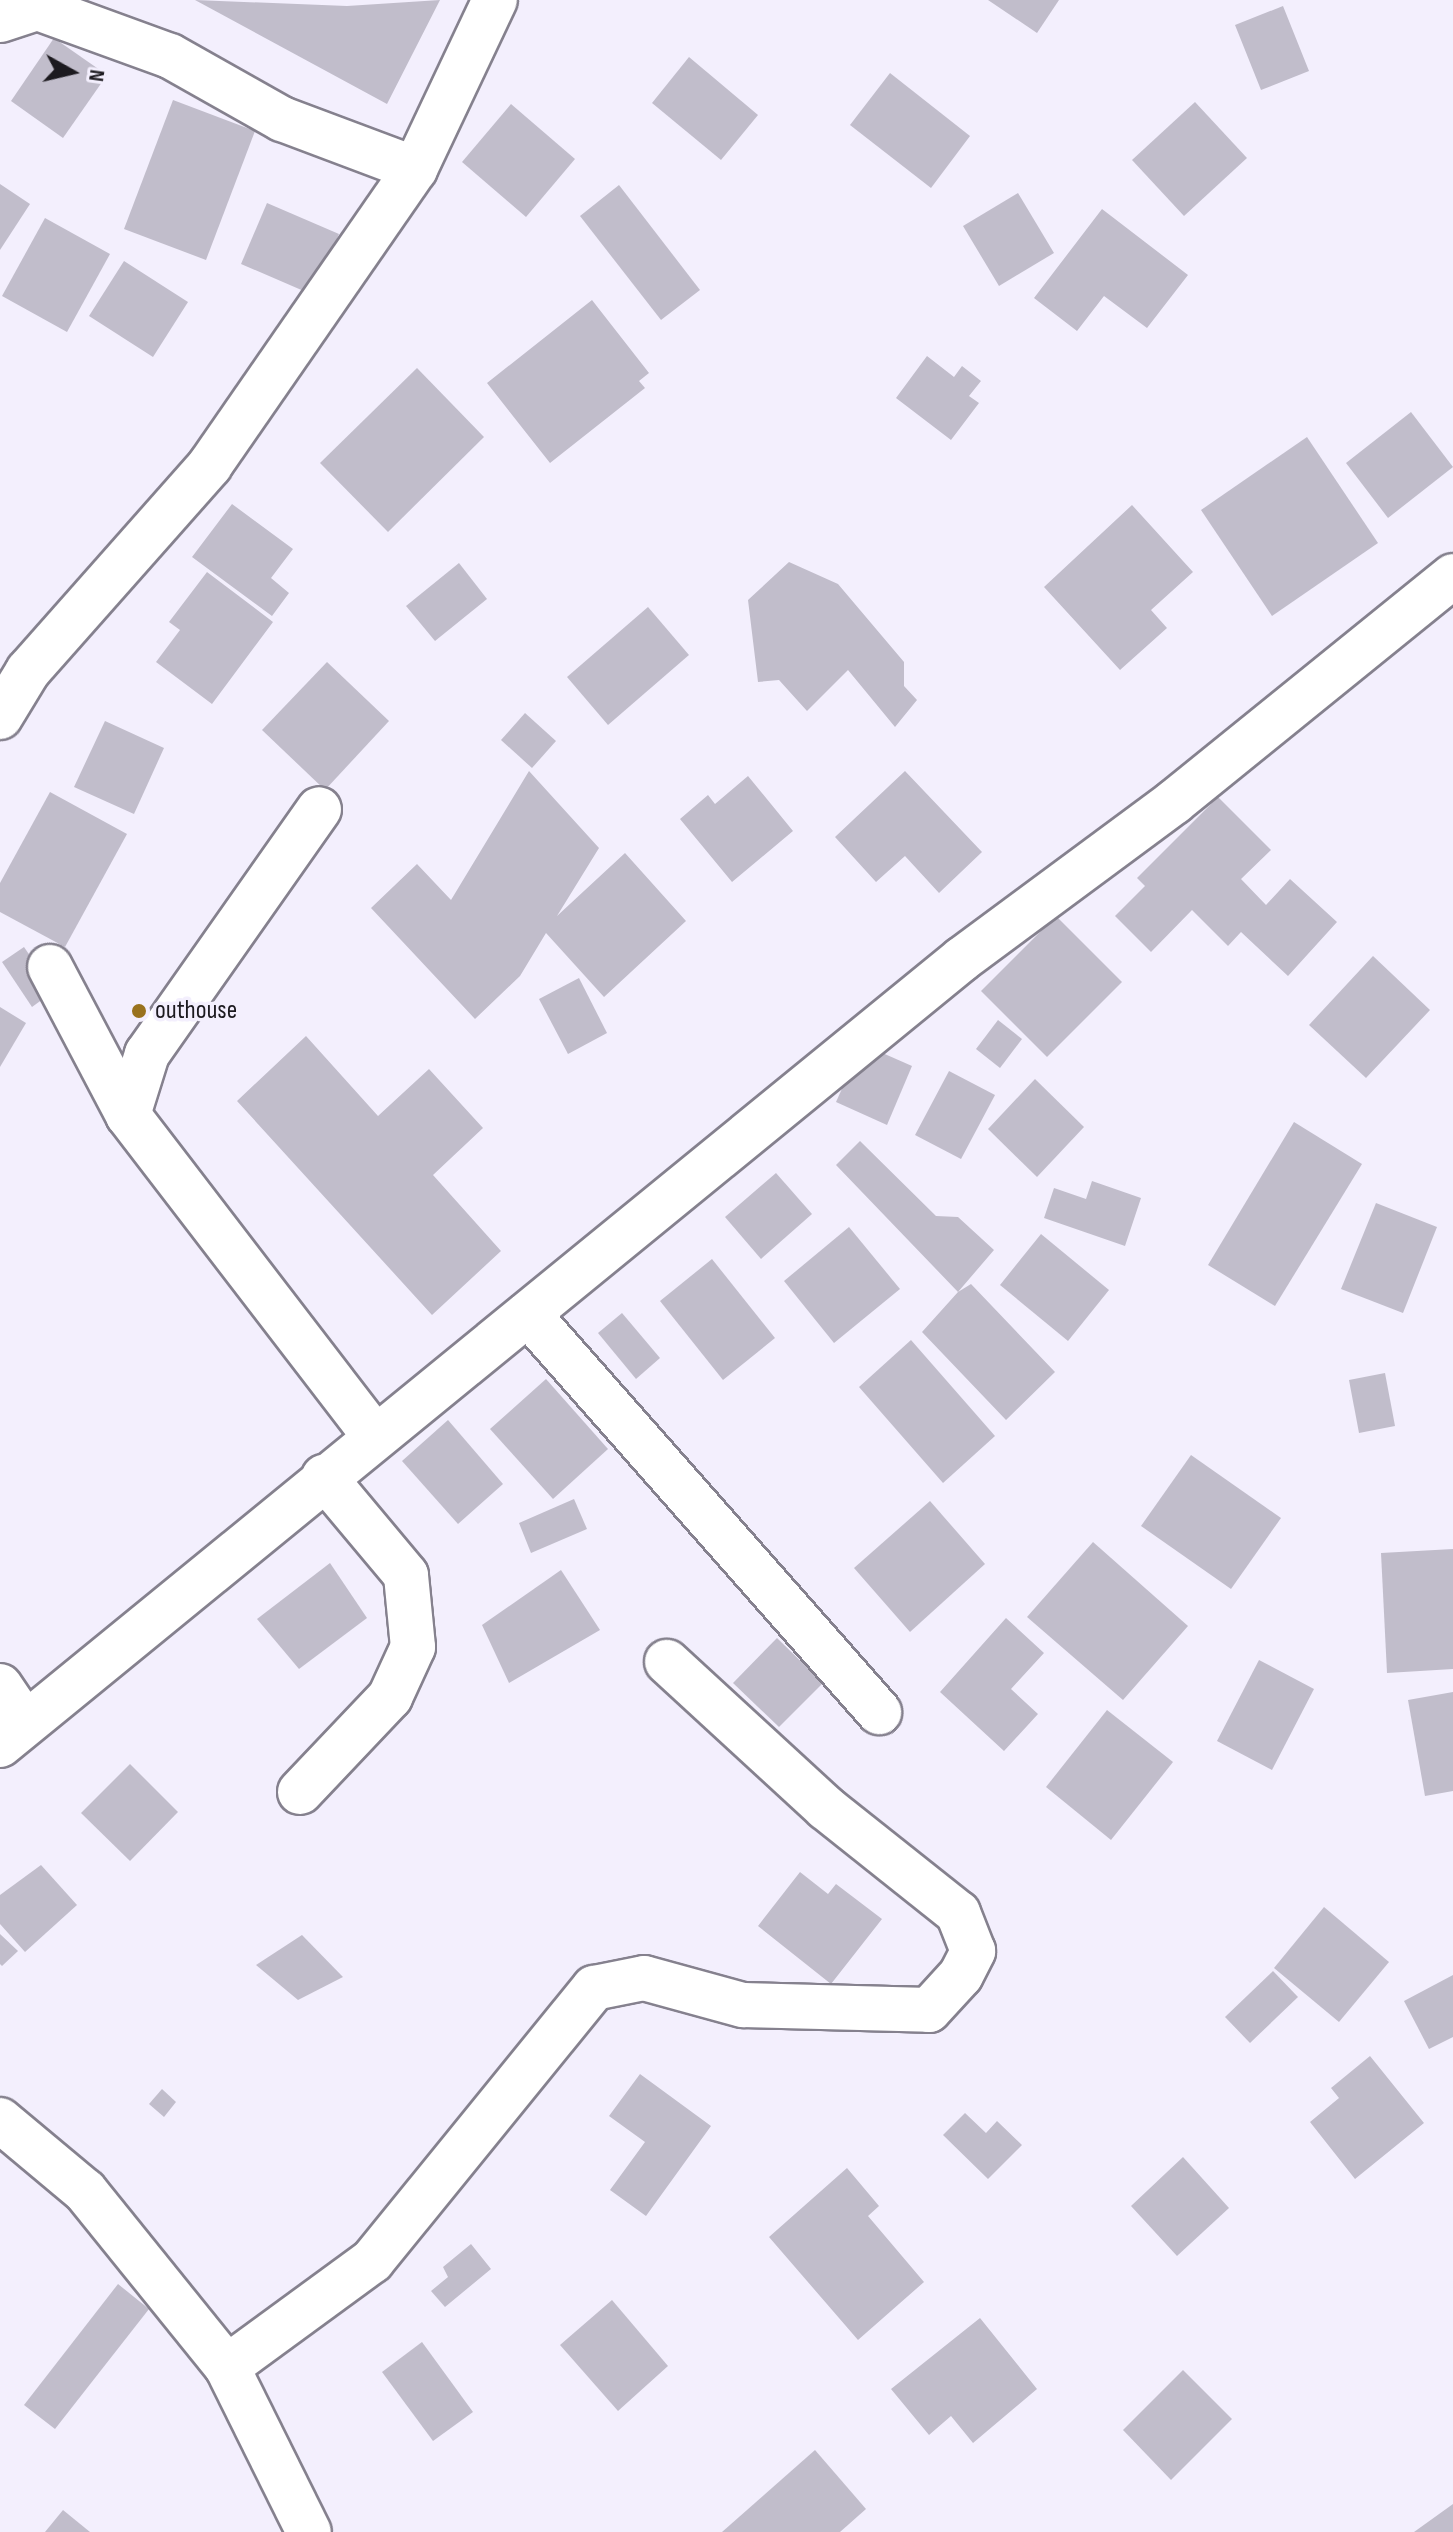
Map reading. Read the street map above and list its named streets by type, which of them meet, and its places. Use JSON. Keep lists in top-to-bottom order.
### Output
{
  "places": ["outhouse"],
  "north": "right"
}
